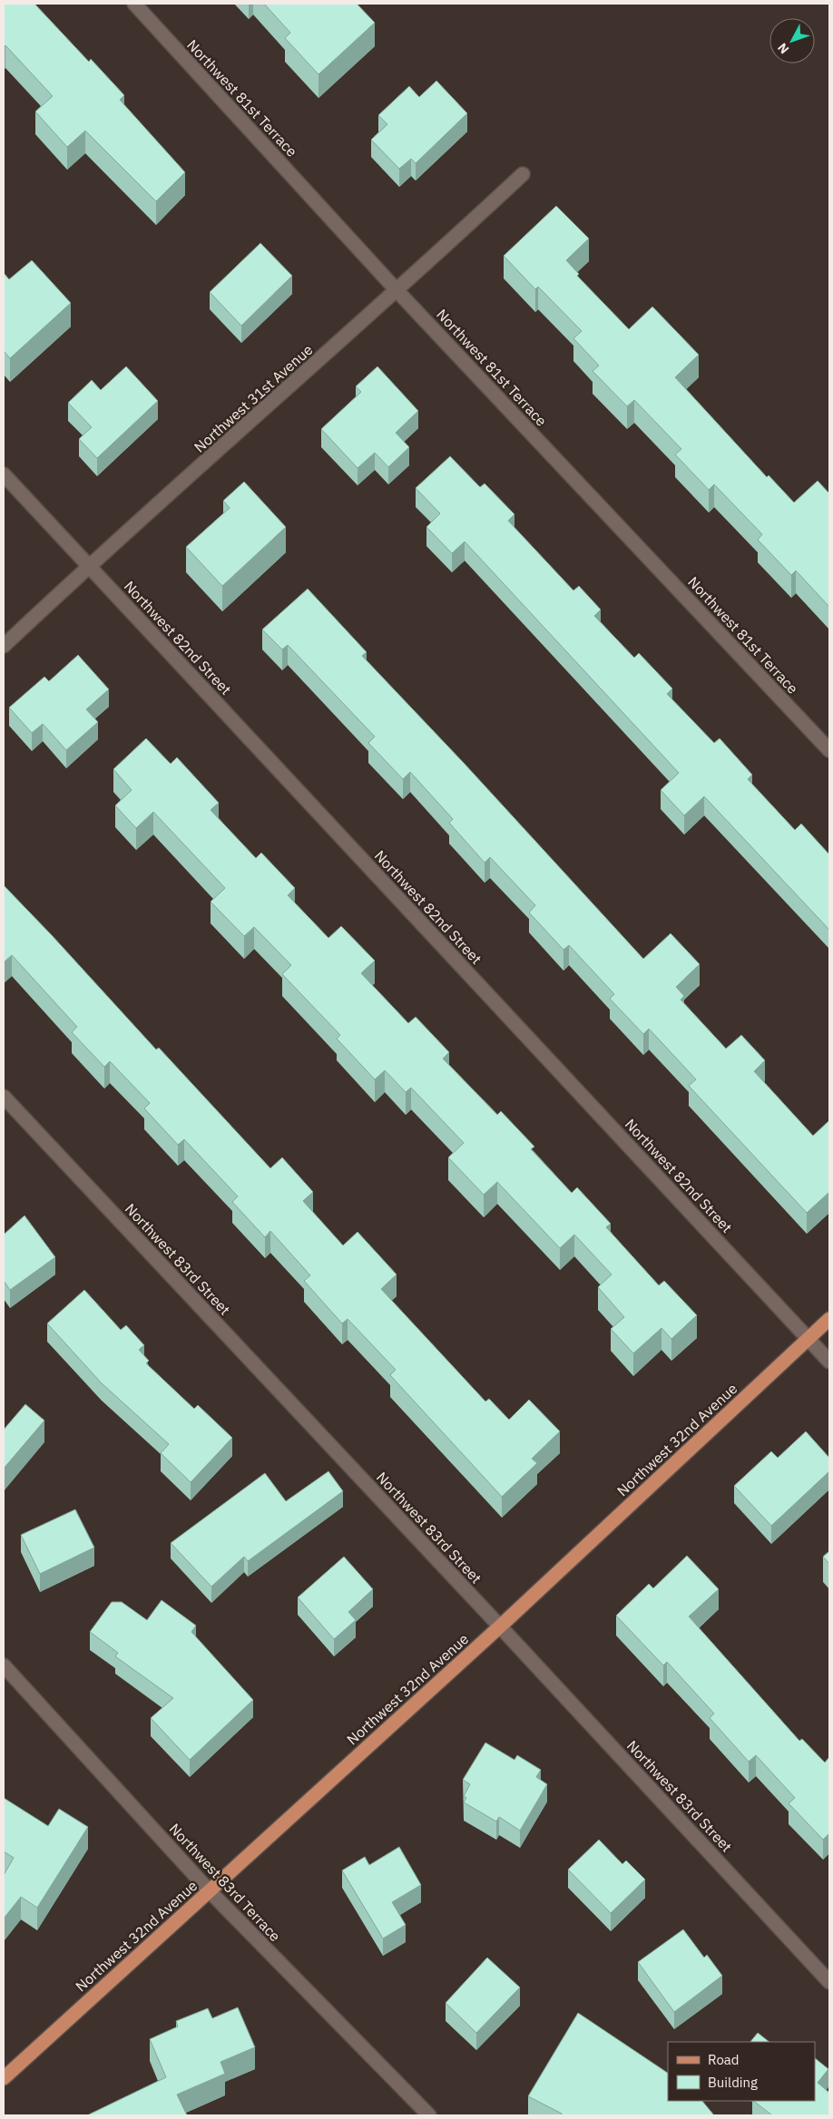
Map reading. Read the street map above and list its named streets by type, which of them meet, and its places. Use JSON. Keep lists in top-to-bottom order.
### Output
{
  "streets": {
    "main road": ["Northwest 32nd Avenue"],
    "street": [
      "Northwest 81st Terrace",
      "Northwest 31st Avenue",
      "Northwest 82nd Street",
      "Northwest 83rd Street",
      "Northwest 83rd Terrace"
    ]
  },
  "crossings": [
    ["Northwest 81st Terrace", "Northwest 31st Avenue"],
    ["Northwest 31st Avenue", "Northwest 82nd Street"],
    ["Northwest 82nd Street", "Northwest 32nd Avenue"],
    ["Northwest 83rd Street", "Northwest 32nd Avenue"],
    ["Northwest 32nd Avenue", "Northwest 83rd Terrace"]
  ],
  "legend": ["Road", "Building"],
  "north": "bottom left"
}
